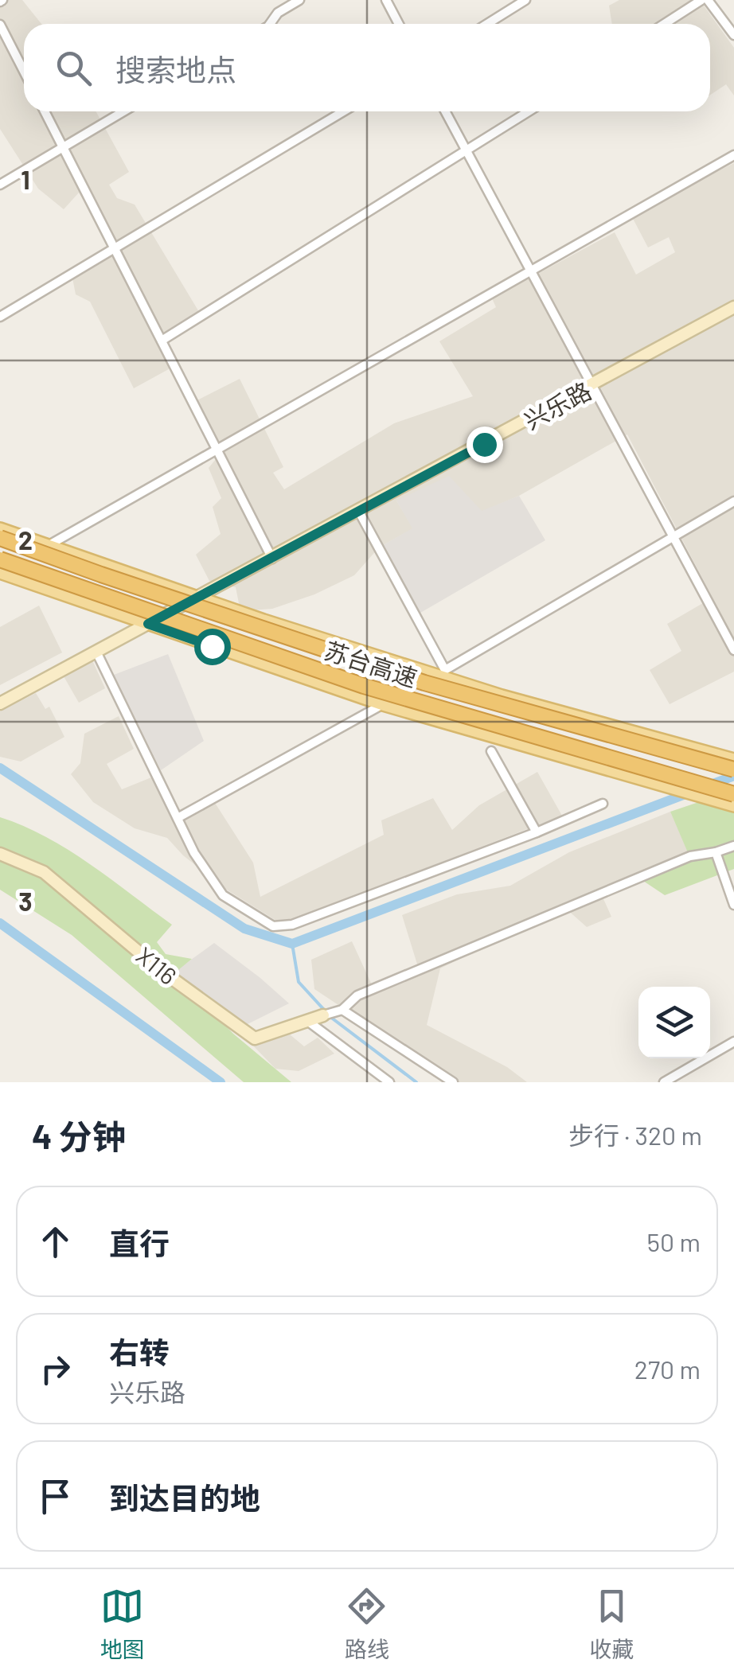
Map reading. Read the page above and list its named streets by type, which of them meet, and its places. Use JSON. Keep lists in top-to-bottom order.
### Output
{
  "streets": {
    "highway": ["苏台高速"],
    "main road": ["兴乐路", "X116"]
  },
  "page": {
    "search": "搜索地点",
    "heading": ["4 分钟", "步行 · 320 m"],
    "list": [
      ["直行", "50 m"],
      ["右转", "兴乐路", "270 m"],
      "到达目的地"
    ],
    "nav": ["地图", "路线", "收藏"]
  },
  "grid": {
    "rows": ["1", "2", "3"]
  }
}
